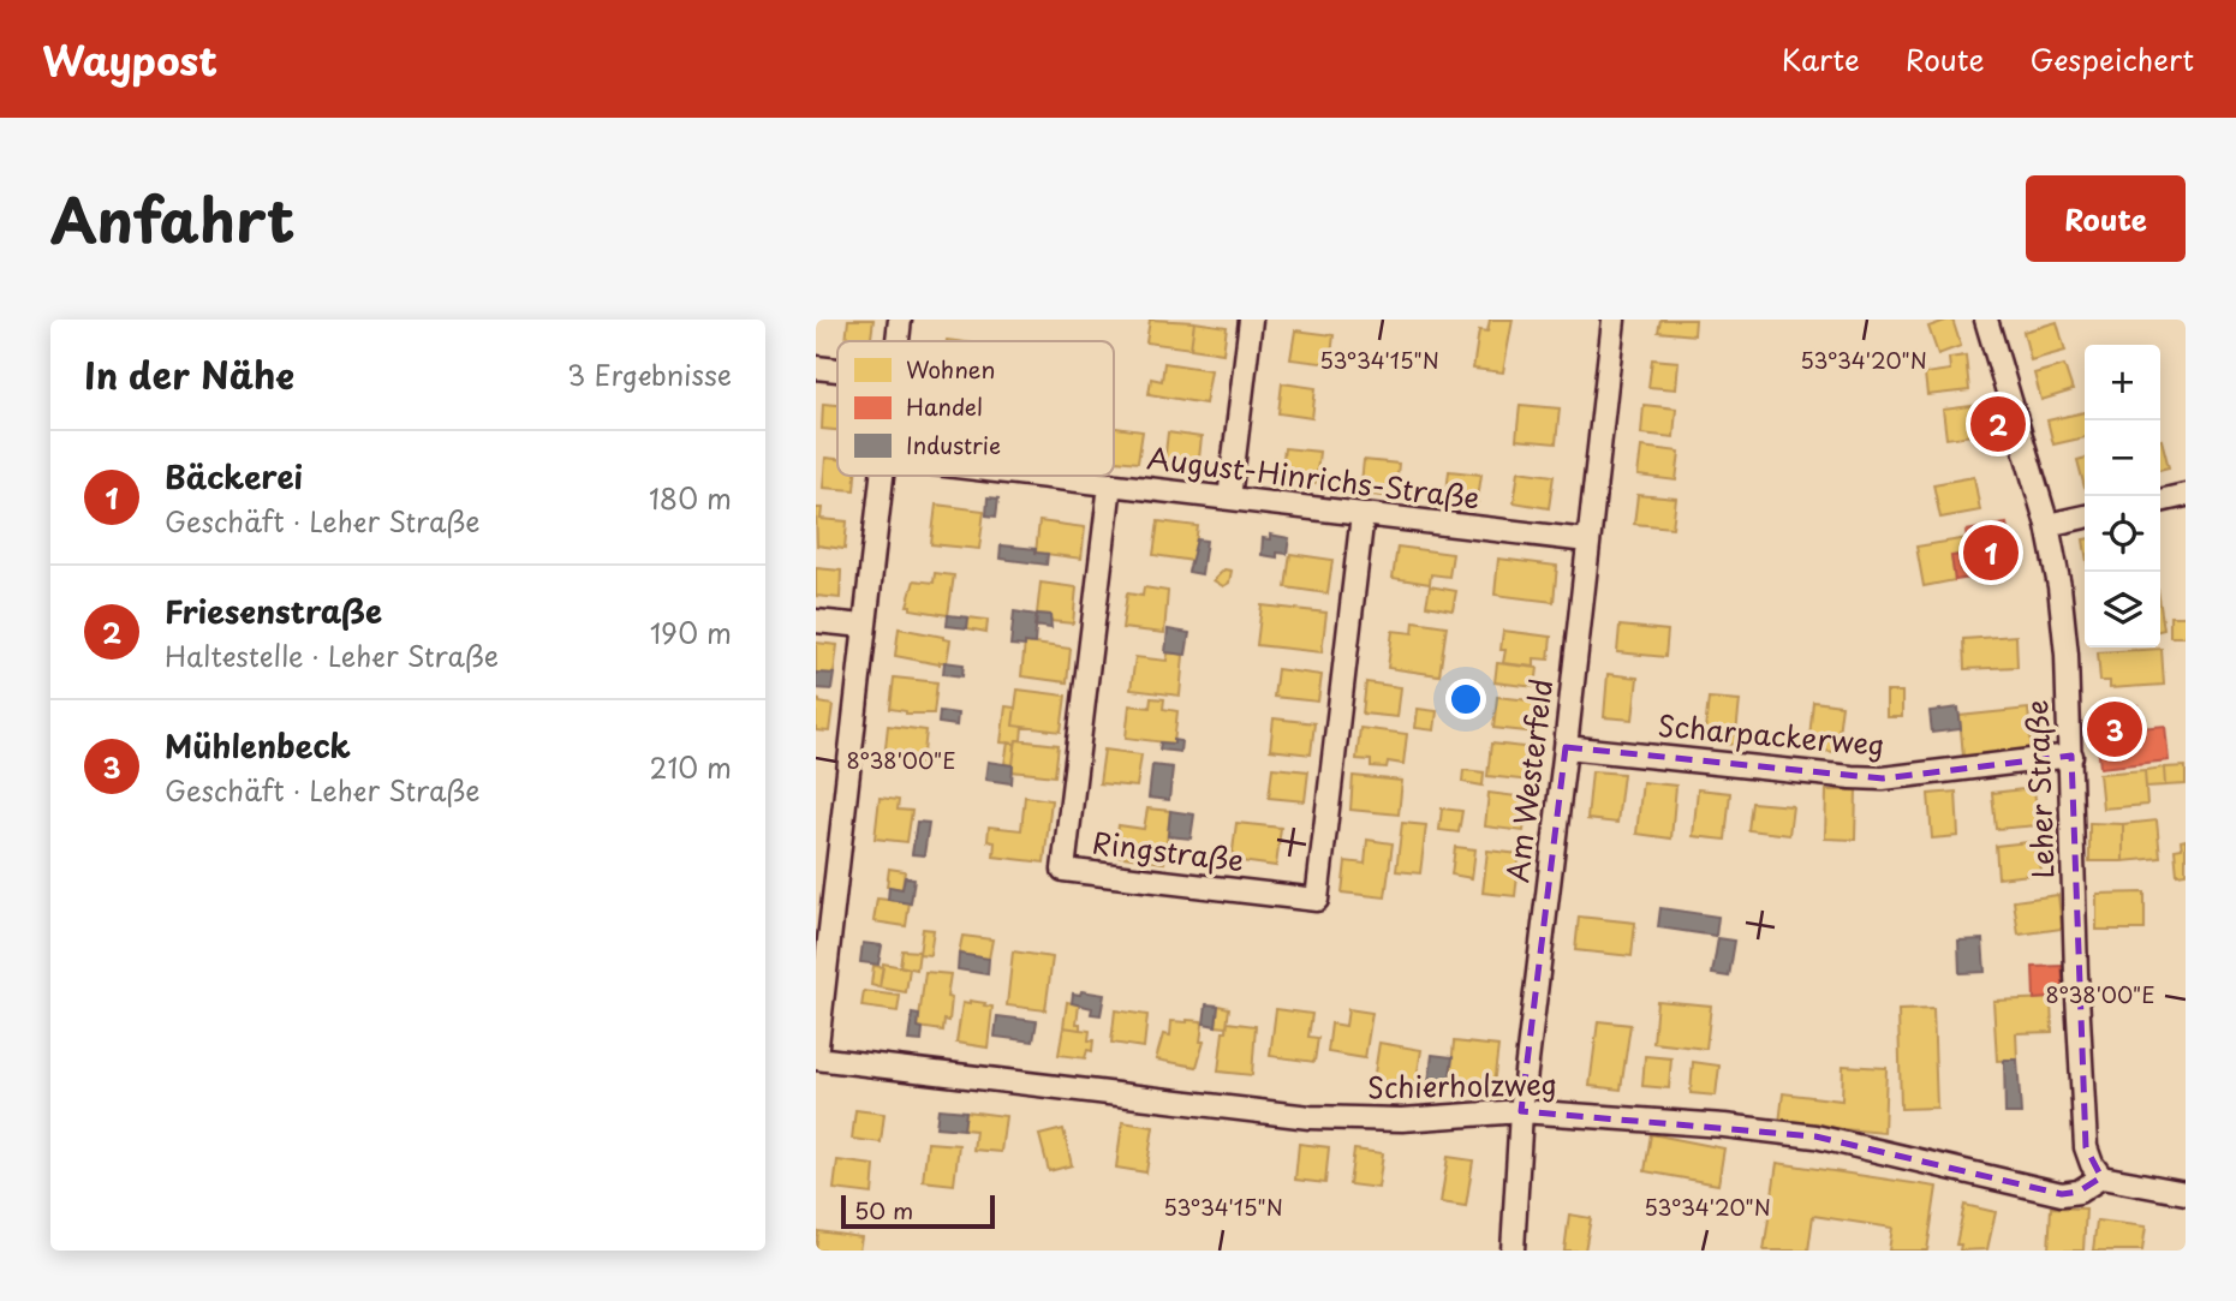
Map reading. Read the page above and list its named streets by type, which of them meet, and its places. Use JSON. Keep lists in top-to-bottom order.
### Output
{
  "streets": {
    "street": [
      "August-Hinrichs-Straße",
      "Scharpackerweg",
      "Am Westerfeld",
      "Leher Straße",
      "Ringstraße",
      "Schierholzweg"
    ]
  },
  "crossings": [
    ["August-Hinrichs-Straße", "Am Westerfeld"],
    ["August-Hinrichs-Straße", "Ringstraße"],
    ["Scharpackerweg", "Am Westerfeld"],
    ["Scharpackerweg", "Leher Straße"],
    ["Am Westerfeld", "Schierholzweg"],
    ["Leher Straße", "Schierholzweg"]
  ],
  "legend": ["Wohnen", "Handel", "Industrie"],
  "scale_bar": "50 m",
  "page": {
    "header": "Waypost",
    "nav": ["Karte", "Route", "Gespeichert"],
    "title": "Anfahrt",
    "buttons": "Route",
    "heading": ["In der Nähe", "3 Ergebnisse"],
    "map_buttons": ["+", "−"],
    "pins": ["2", "1", "3"],
    "list": [
      {
        "mark": "1",
        "name": "Bäckerei",
        "note": "Geschäft · Leher Straße",
        "value": "180 m"
      },
      {
        "mark": "2",
        "name": "Friesenstraße",
        "note": "Haltestelle · Leher Straße",
        "value": "190 m"
      },
      {
        "mark": "3",
        "name": "Mühlenbeck",
        "note": "Geschäft · Leher Straße",
        "value": "210 m"
      }
    ],
    "scale": "50 m"
  },
  "coordinates": ["53°34'15\"N", "53°34'20\"N", "8°38'00\"E"]
}
